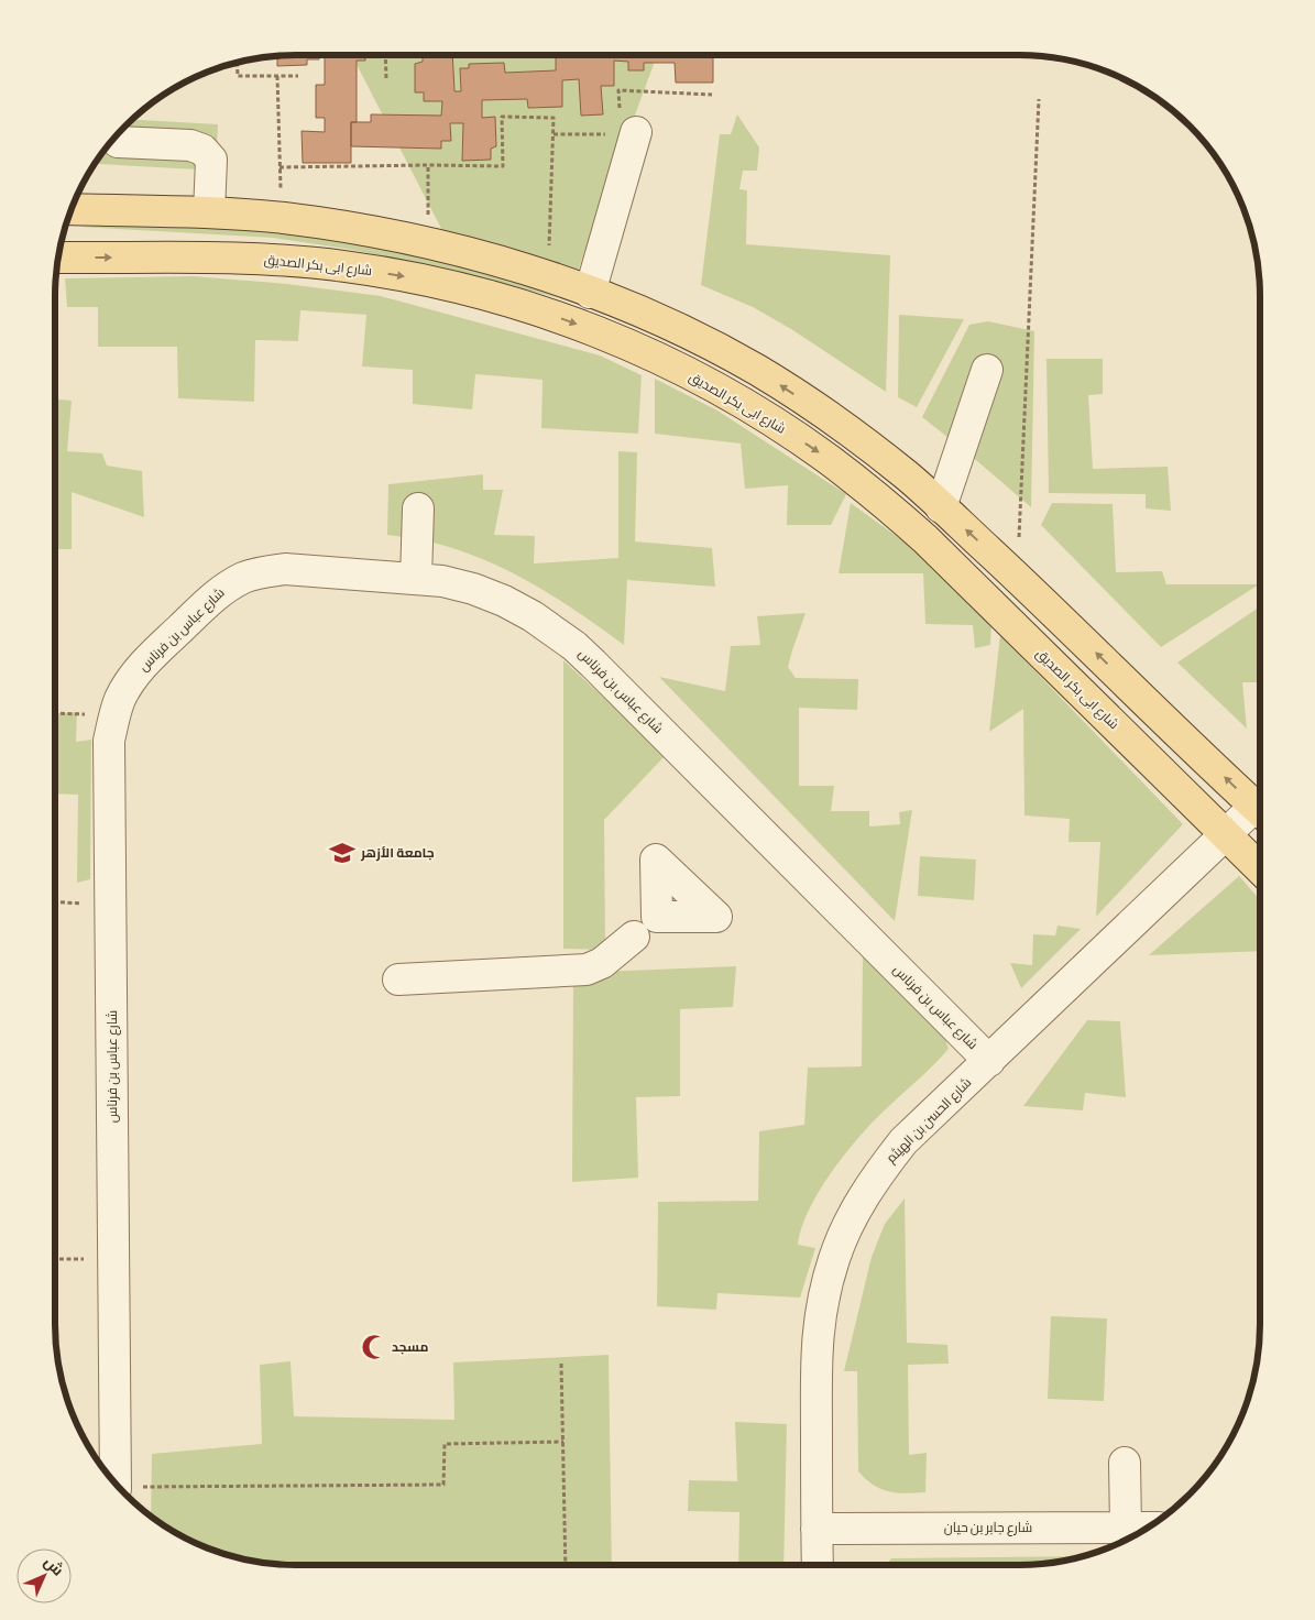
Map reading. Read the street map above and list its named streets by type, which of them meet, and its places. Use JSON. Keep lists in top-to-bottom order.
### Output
{
  "streets": {
    "main road": ["شارع ابى بكر الصديق"],
    "street": ["شارع عباس بن فرناس", "شارع الحسن بن الهيثم", "شارع جابر بن حيان"]
  },
  "crossings": [
    ["شارع ابى بكر الصديق", "شارع الحسن بن الهيثم"],
    ["شارع عباس بن فرناس", "شارع الحسن بن الهيثم"],
    ["شارع الحسن بن الهيثم", "شارع جابر بن حيان"]
  ],
  "places": {
    "school or university": ["جامعة الأزهر"],
    "mosque": ["مسجد"]
  },
  "north": "top right"
}
